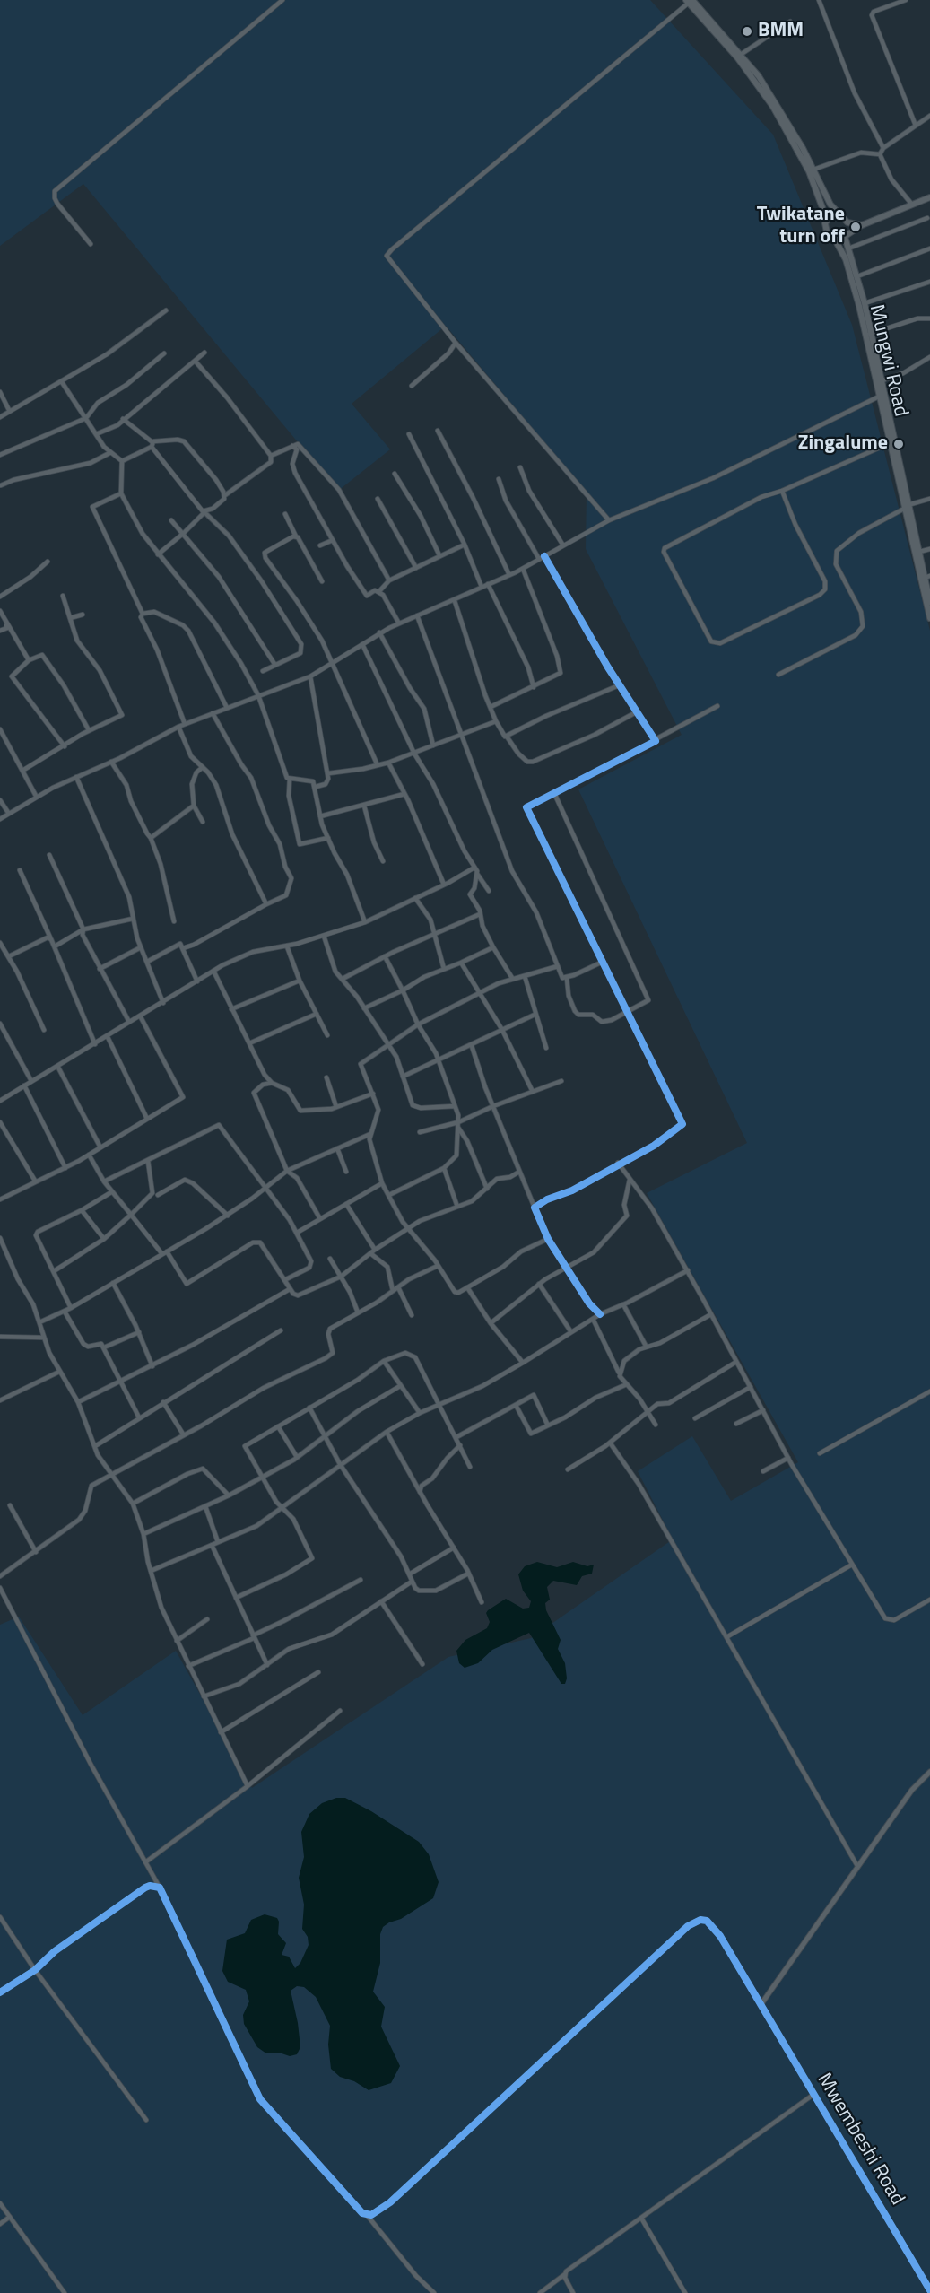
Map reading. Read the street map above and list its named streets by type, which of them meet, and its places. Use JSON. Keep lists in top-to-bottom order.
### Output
{
  "streets": {
    "main road": ["Mungwi Road"],
    "street": ["Mwembeshi Road"]
  },
  "places": ["BMM", "Twikatane turn off", "Zingalume"]
}
